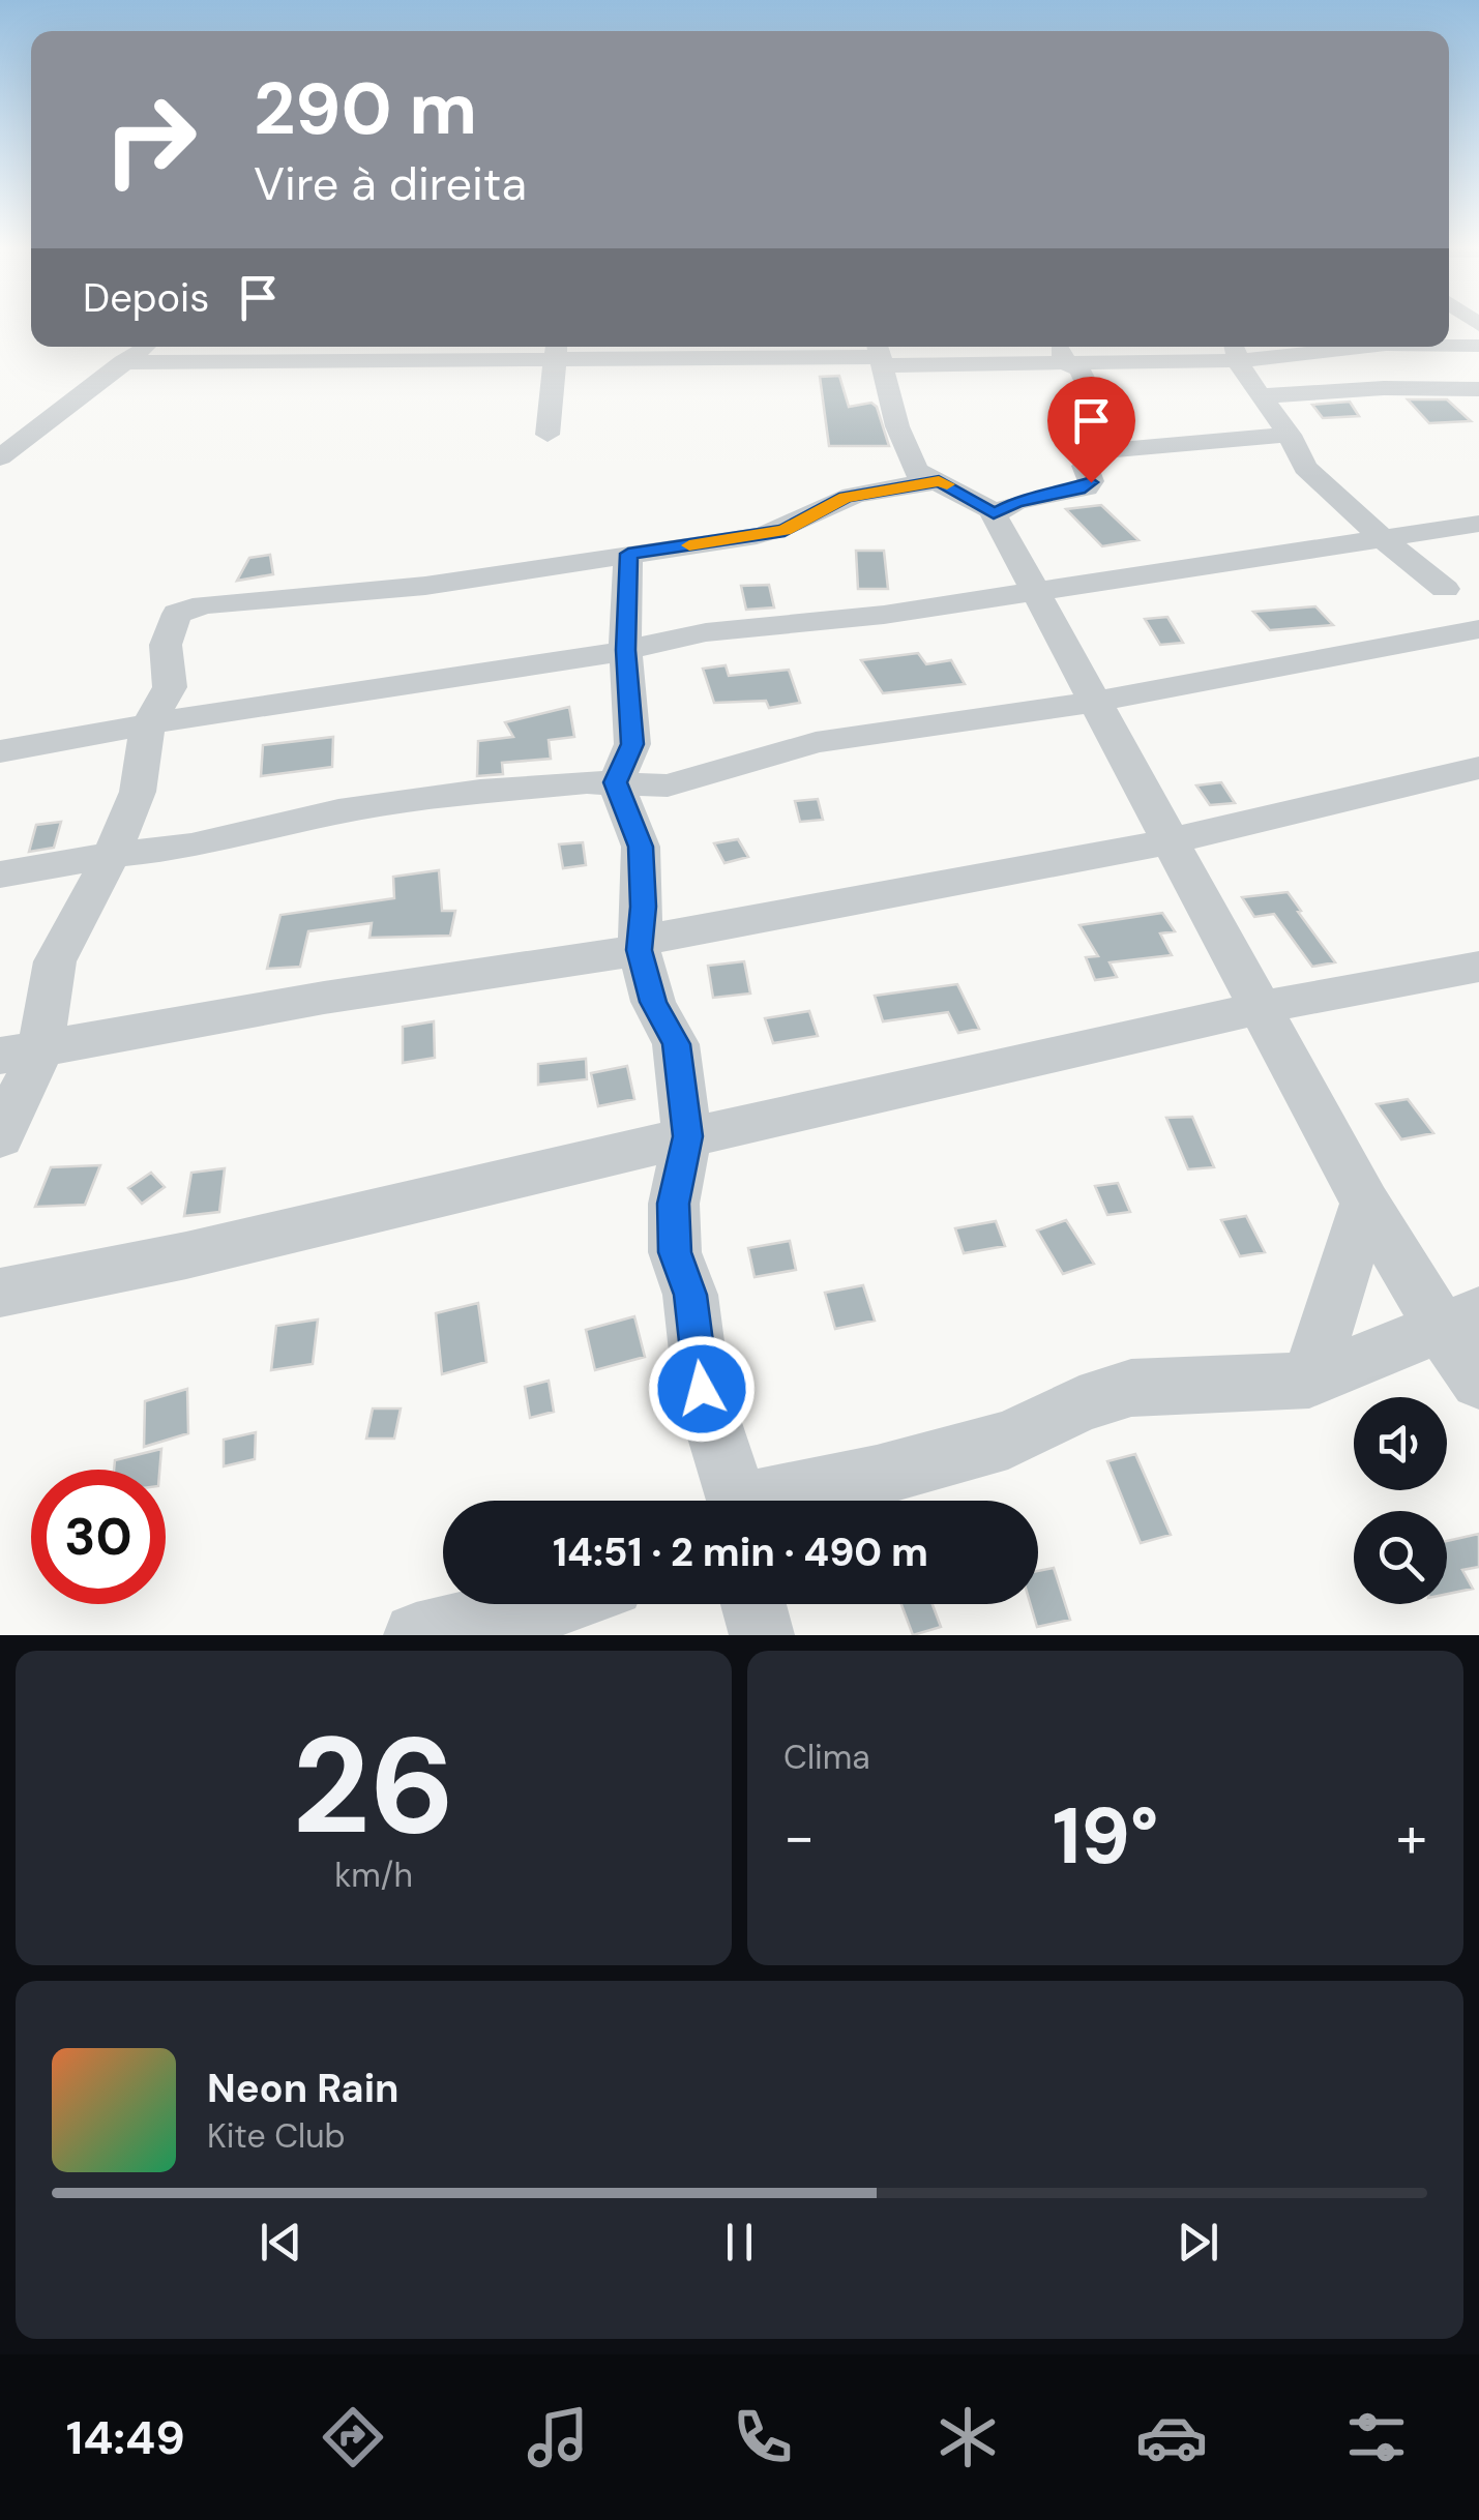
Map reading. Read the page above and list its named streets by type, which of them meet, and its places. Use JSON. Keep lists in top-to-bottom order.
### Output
{
  "page": {
    "turn": ["290 m", "Vire à direita"],
    "then": "Depois",
    "limit": "30",
    "trip": "14:51 · 2 min · 490 m",
    "tile": [
      ["26", "km/h"],
      "Clima"
    ],
    "heat": ["−", "19°", "+"],
    "song": ["Neon Rain", "Kite Club"],
    "tabs": "14:49"
  }
}
